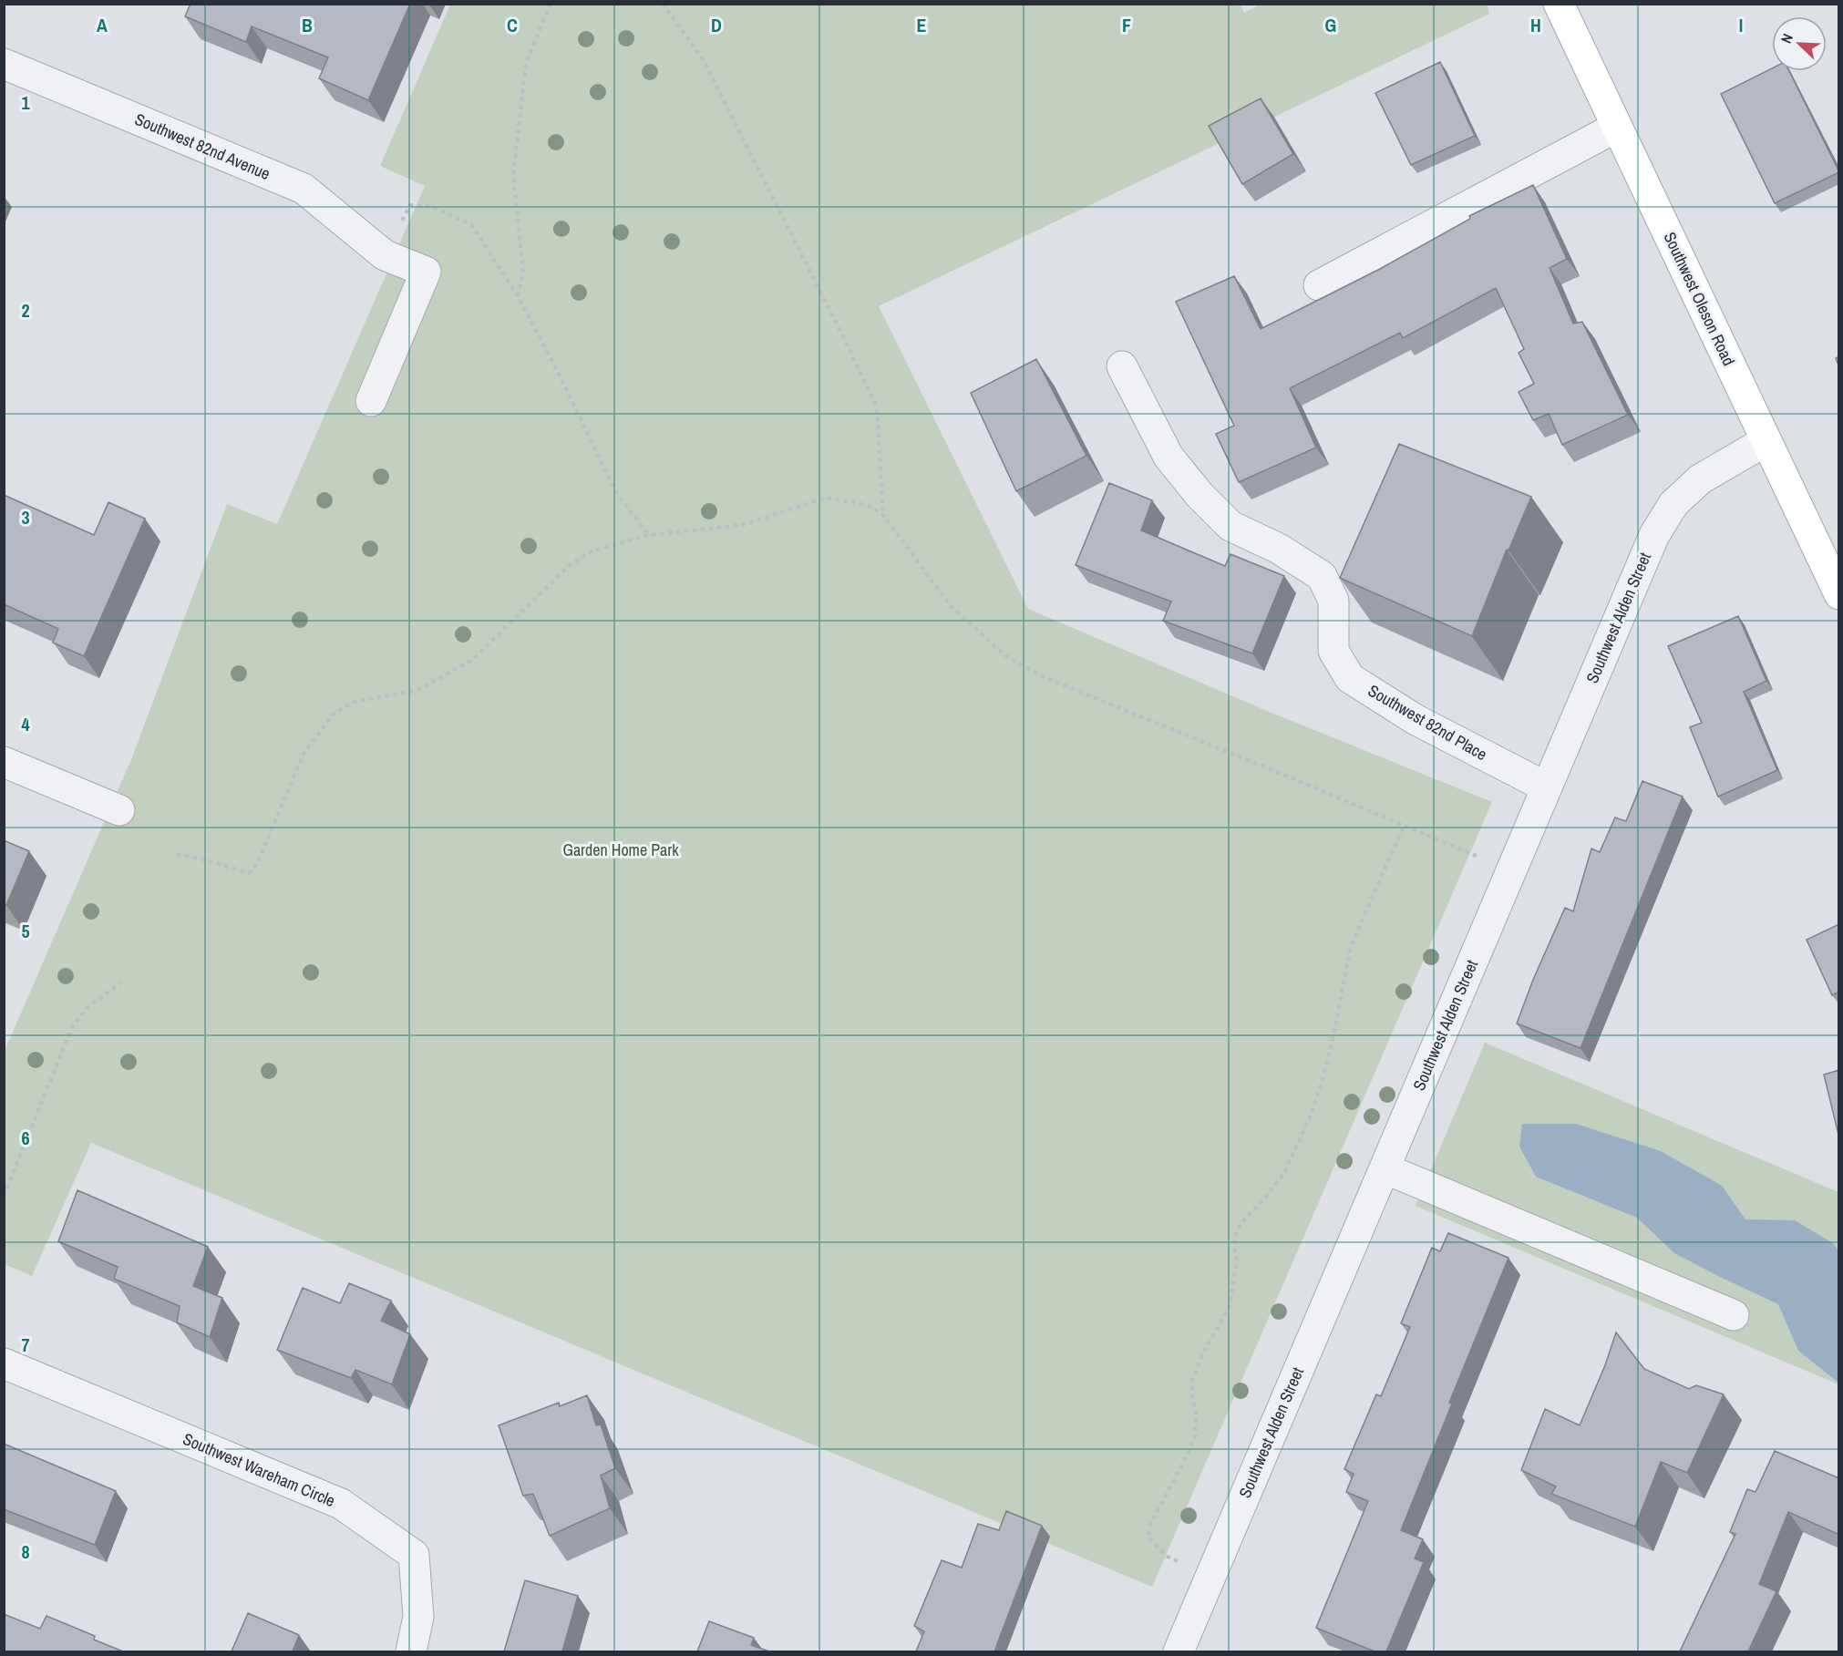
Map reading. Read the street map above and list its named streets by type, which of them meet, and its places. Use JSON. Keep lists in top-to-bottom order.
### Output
{
  "streets": {
    "main road": ["Southwest Oleson Road"],
    "street": [
      "Southwest 82nd Avenue",
      "Southwest Alden Street",
      "Southwest 82nd Place",
      "Southwest Wareham Circle"
    ]
  },
  "crossings": [
    ["Southwest Oleson Road", "Southwest Alden Street"],
    ["Southwest Alden Street", "Southwest 82nd Place"]
  ],
  "parks": ["Garden Home Park"],
  "north": "top left",
  "grid": {
    "columns": [
      "A",
      "B",
      "C",
      "D",
      "E",
      "F",
      "G",
      "H",
      "I"
    ],
    "rows": [
      "1",
      "2",
      "3",
      "4",
      "5",
      "6",
      "7",
      "8"
    ]
  }
}
